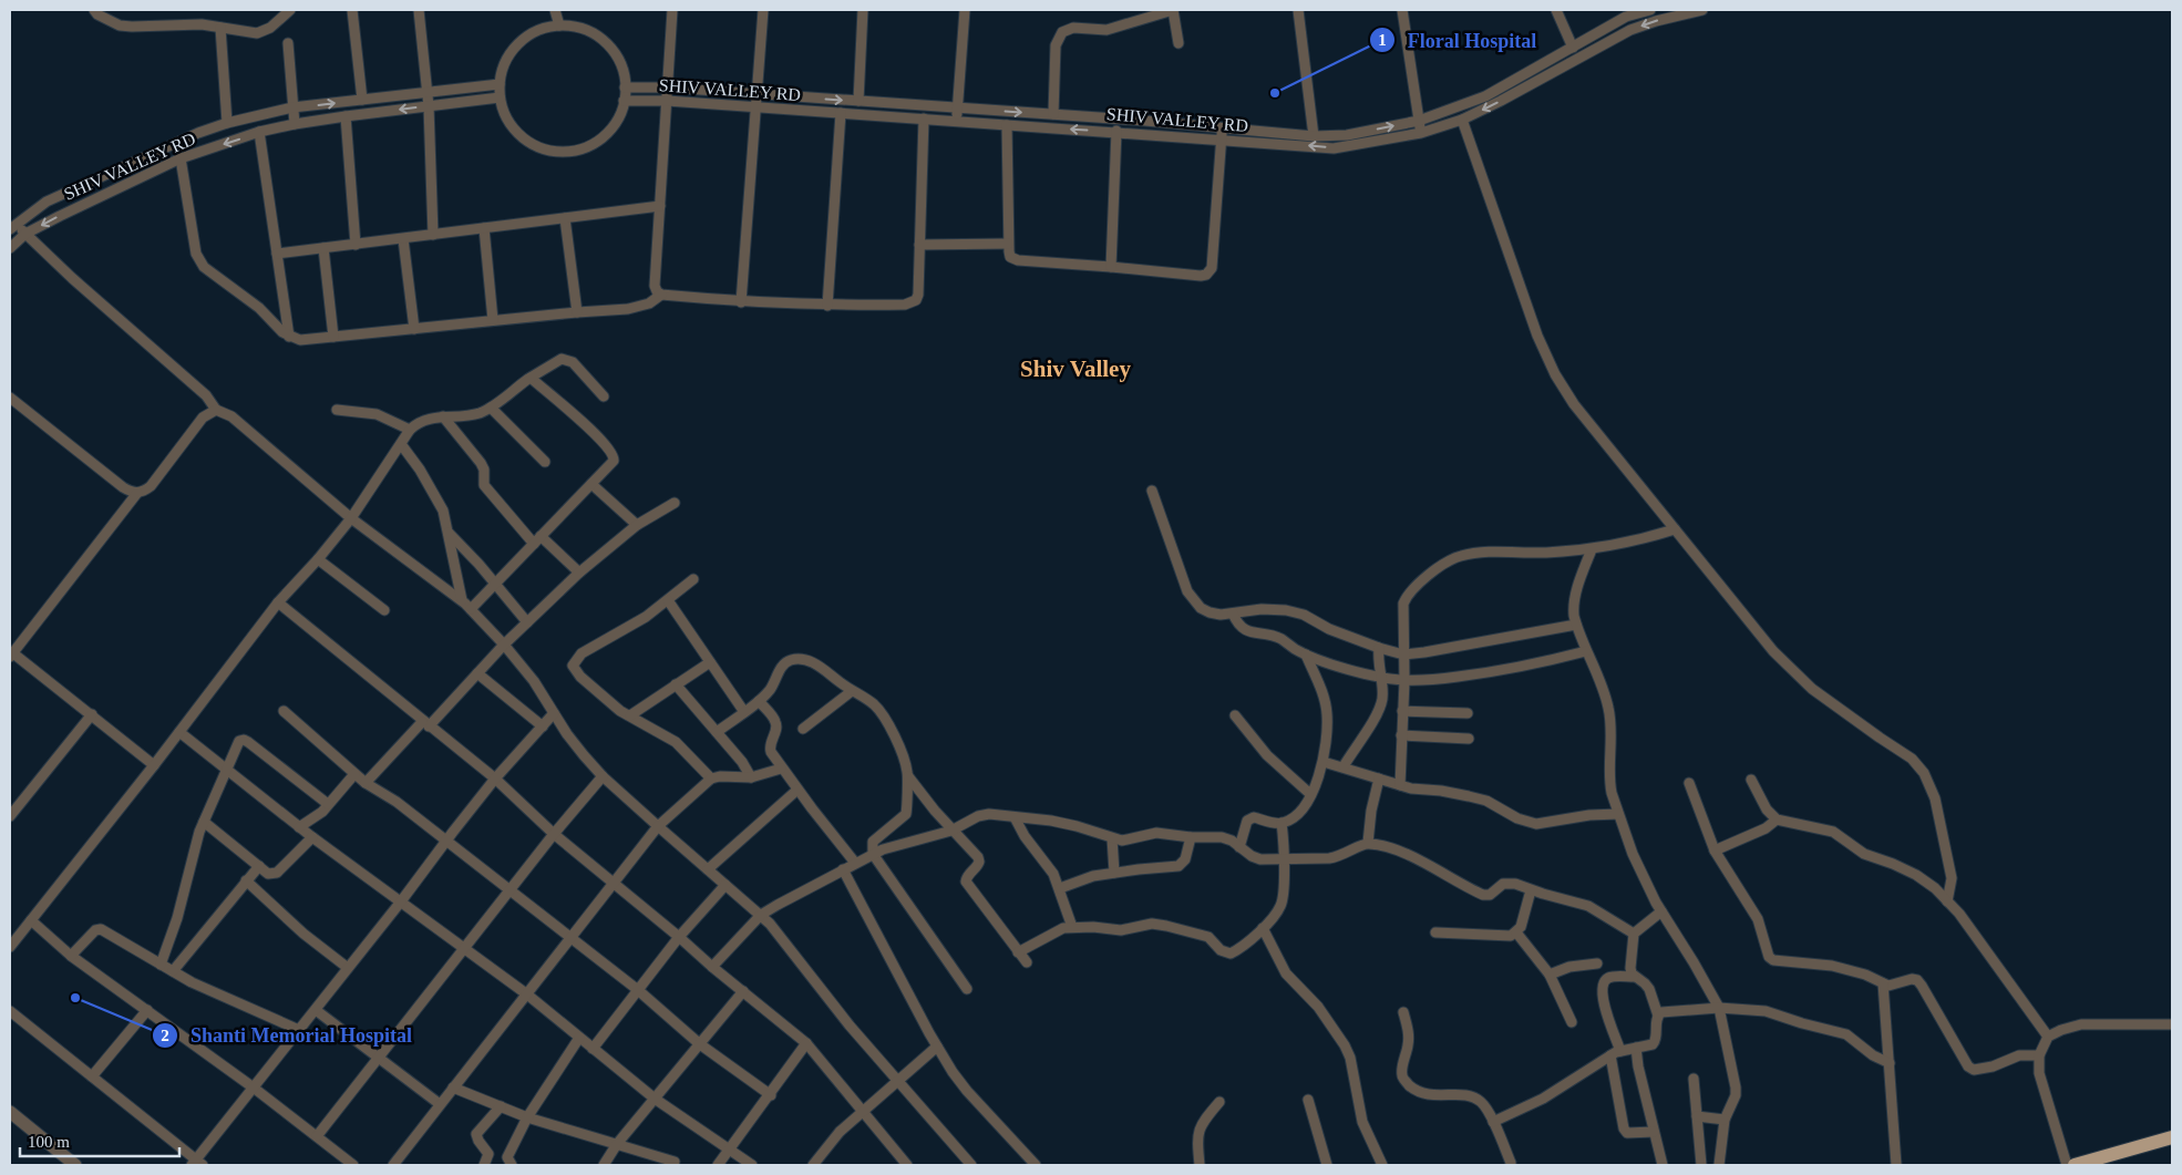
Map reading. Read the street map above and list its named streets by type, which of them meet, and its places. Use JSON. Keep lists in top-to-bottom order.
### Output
{
  "streets": {
    "street": ["SHIV VALLEY RD"]
  },
  "districts": ["Shiv Valley"],
  "places": ["Floral Hospital", "Shanti Memorial Hospital"],
  "scale_bar": "100 m"
}
